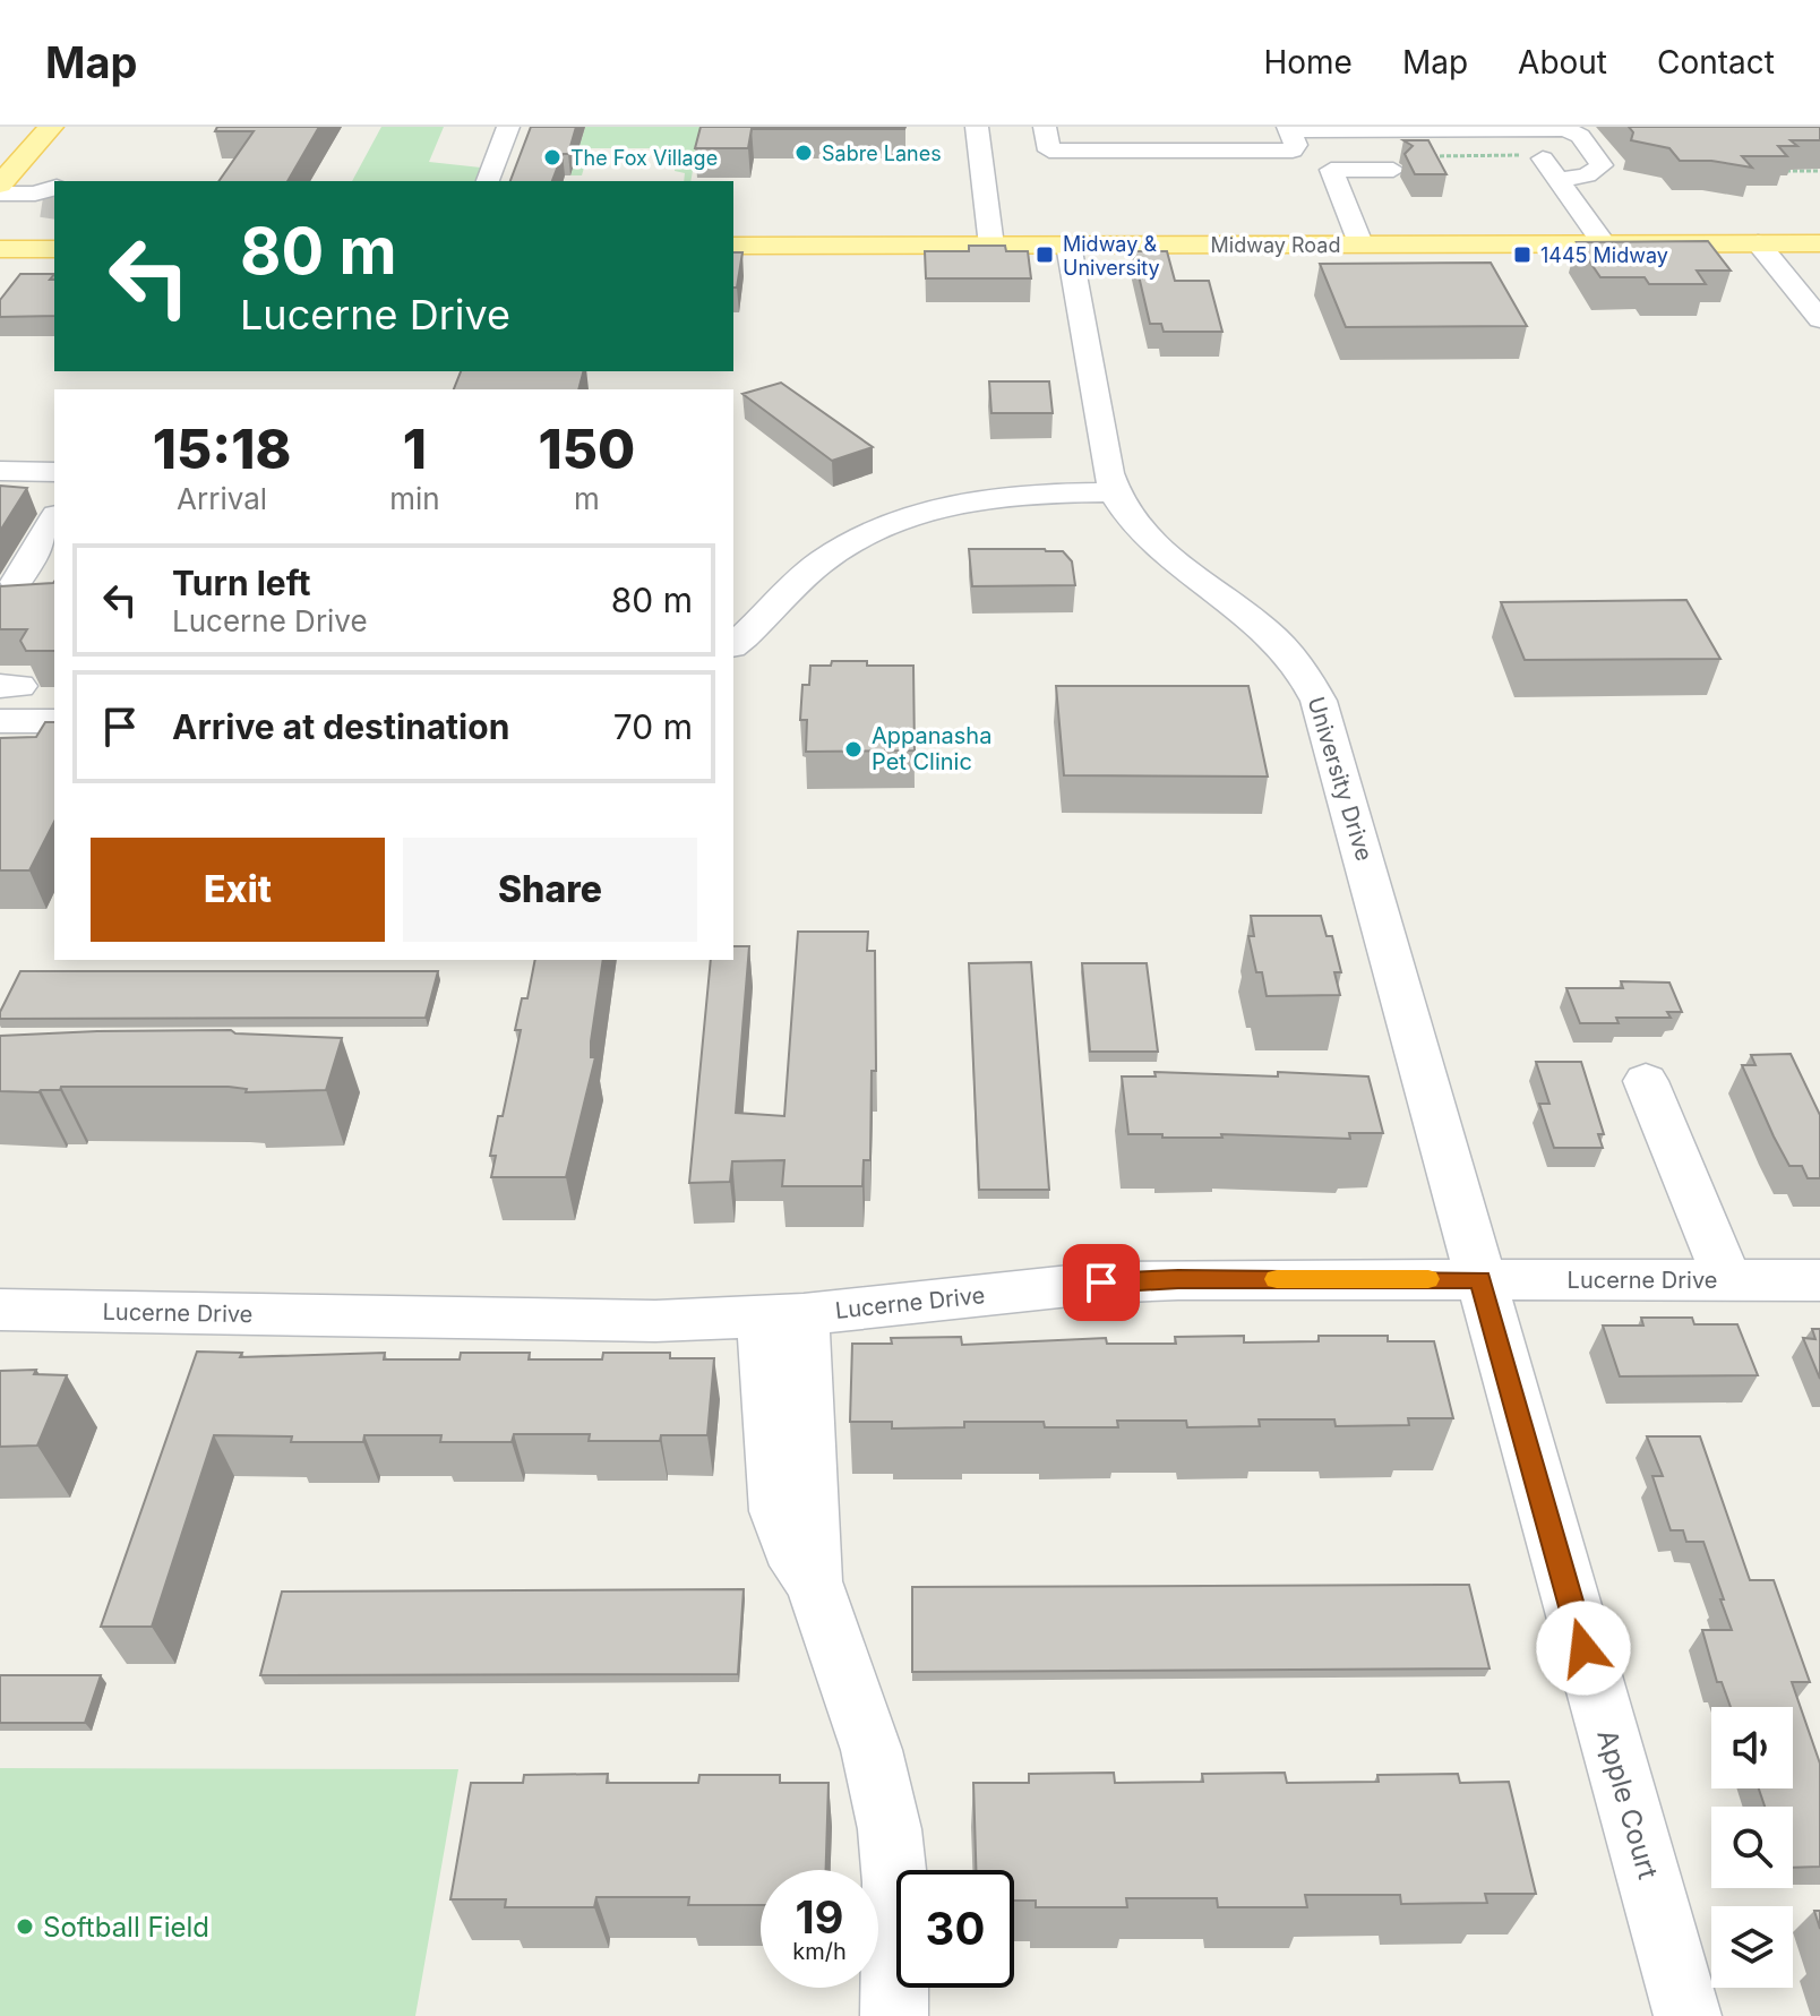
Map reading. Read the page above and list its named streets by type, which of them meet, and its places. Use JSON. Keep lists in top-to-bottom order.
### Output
{
  "streets": {
    "main road": ["Midway Road"],
    "street": ["University Drive", "Lucerne Drive", "Apple Court"]
  },
  "crossings": [
    ["Midway Road", "University Drive"],
    ["University Drive", "Lucerne Drive"],
    ["University Drive", "Apple Court"],
    ["Lucerne Drive", "Apple Court"]
  ],
  "places": {
    "other": [
      "Sabre Lanes",
      "The Fox Village",
      "Appanasha Pet Clinic",
      "Softball Field"
    ],
    "transit": ["Midway & University", "1445 Midway"]
  },
  "page": {
    "header": "Map",
    "nav": [
      "Home",
      "Map",
      "About",
      "Contact"
    ],
    "turn": ["80 m", "Lucerne Drive"],
    "eta": [
      "15:18",
      "Arrival",
      "1",
      "min",
      "150",
      "m"
    ],
    "list": [
      {
        "name": "Turn left",
        "note": "Lucerne Drive",
        "value": "80 m"
      },
      {
        "name": "Arrive at destination",
        "value": "70 m"
      }
    ],
    "buttons": ["Exit", "Share"],
    "speed": "19 km/h",
    "limit": "30"
  }
}
